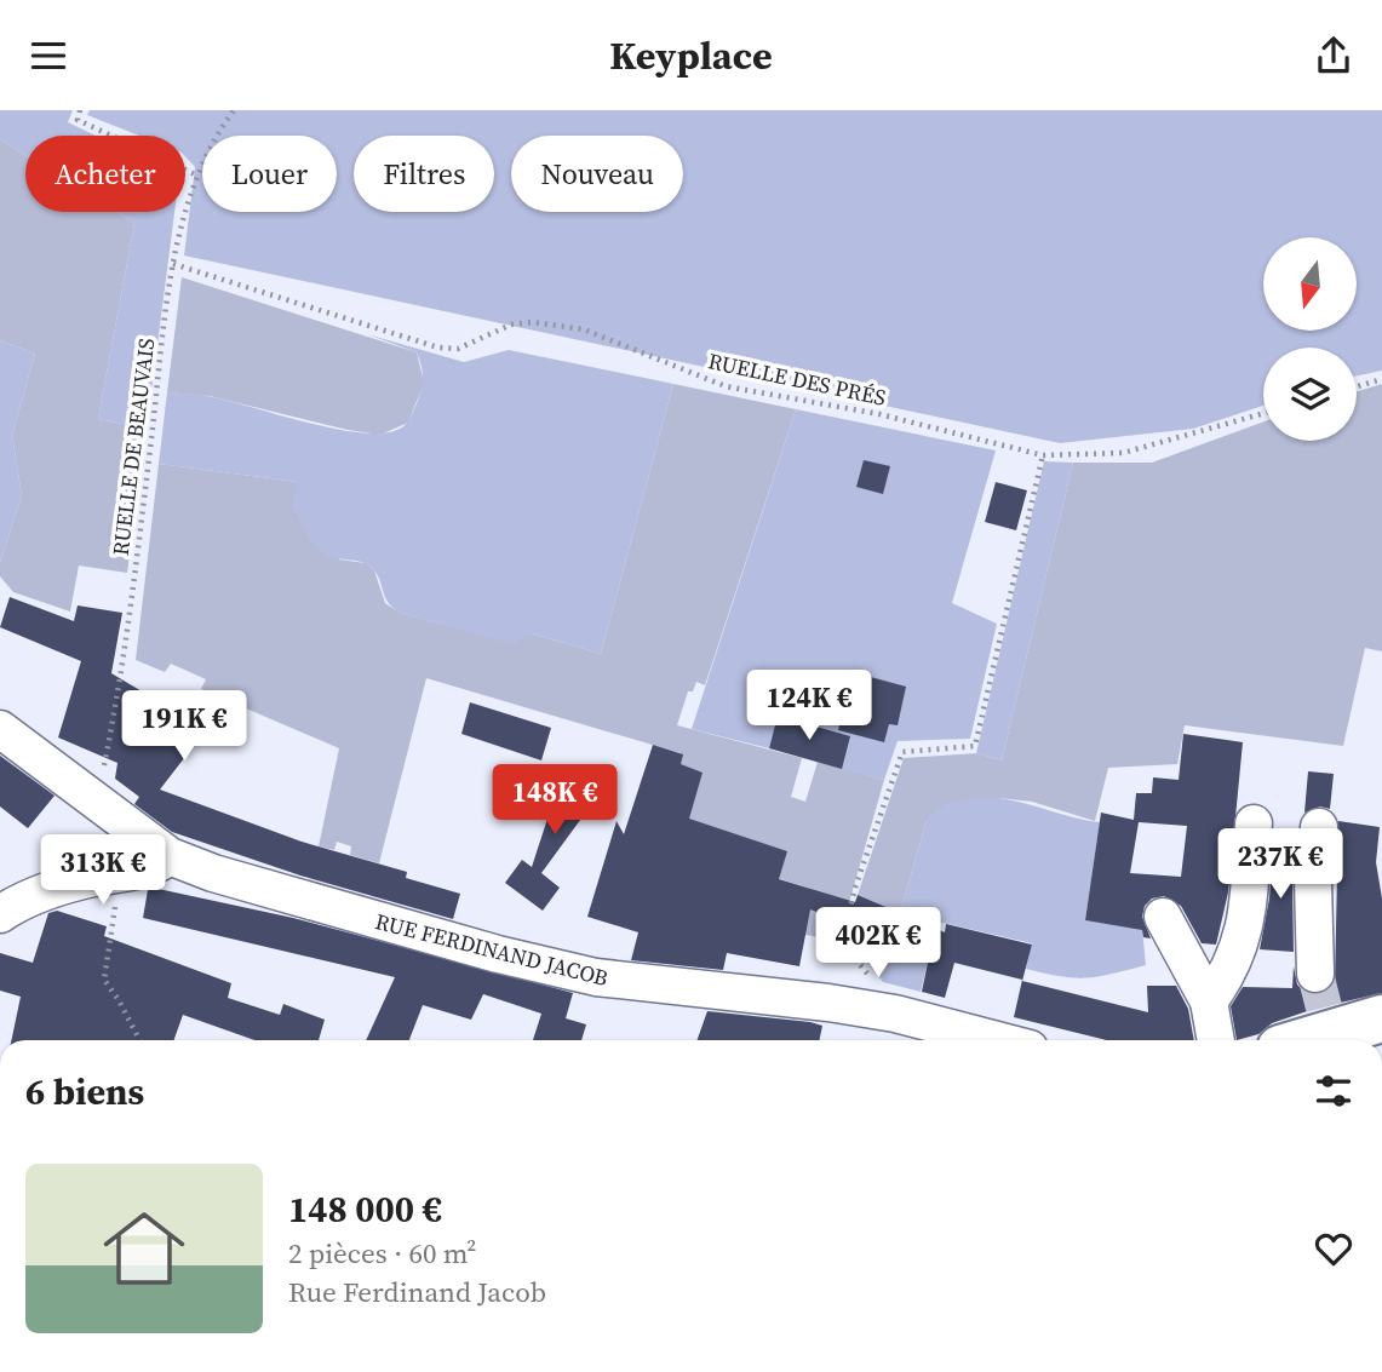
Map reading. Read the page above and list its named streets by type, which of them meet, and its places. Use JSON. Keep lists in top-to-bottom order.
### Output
{
  "streets": {
    "street": ["RUE FERDINAND JACOB"],
    "path": ["RUELLE DES PRÉS", "RUELLE DE BEAUVAIS"]
  },
  "crossings": [
    ["RUELLE DES PRÉS", "RUELLE DE BEAUVAIS"],
    ["RUELLE DE BEAUVAIS", "RUE FERDINAND JACOB"]
  ],
  "north": "bottom",
  "page": {
    "header": "Keyplace",
    "chip": [
      "Acheter",
      "Louer",
      "Filtres",
      "Nouveau"
    ],
    "price": [
      "124K €",
      "191K €",
      "148K €",
      "237K €",
      "313K €",
      "402K €"
    ],
    "heading": "6 biens",
    "list": [
      {
        "name": "148 000 €",
        "note": "2 pièces · 60 m² · Rue Ferdinand Jacob"
      }
    ]
  }
}
